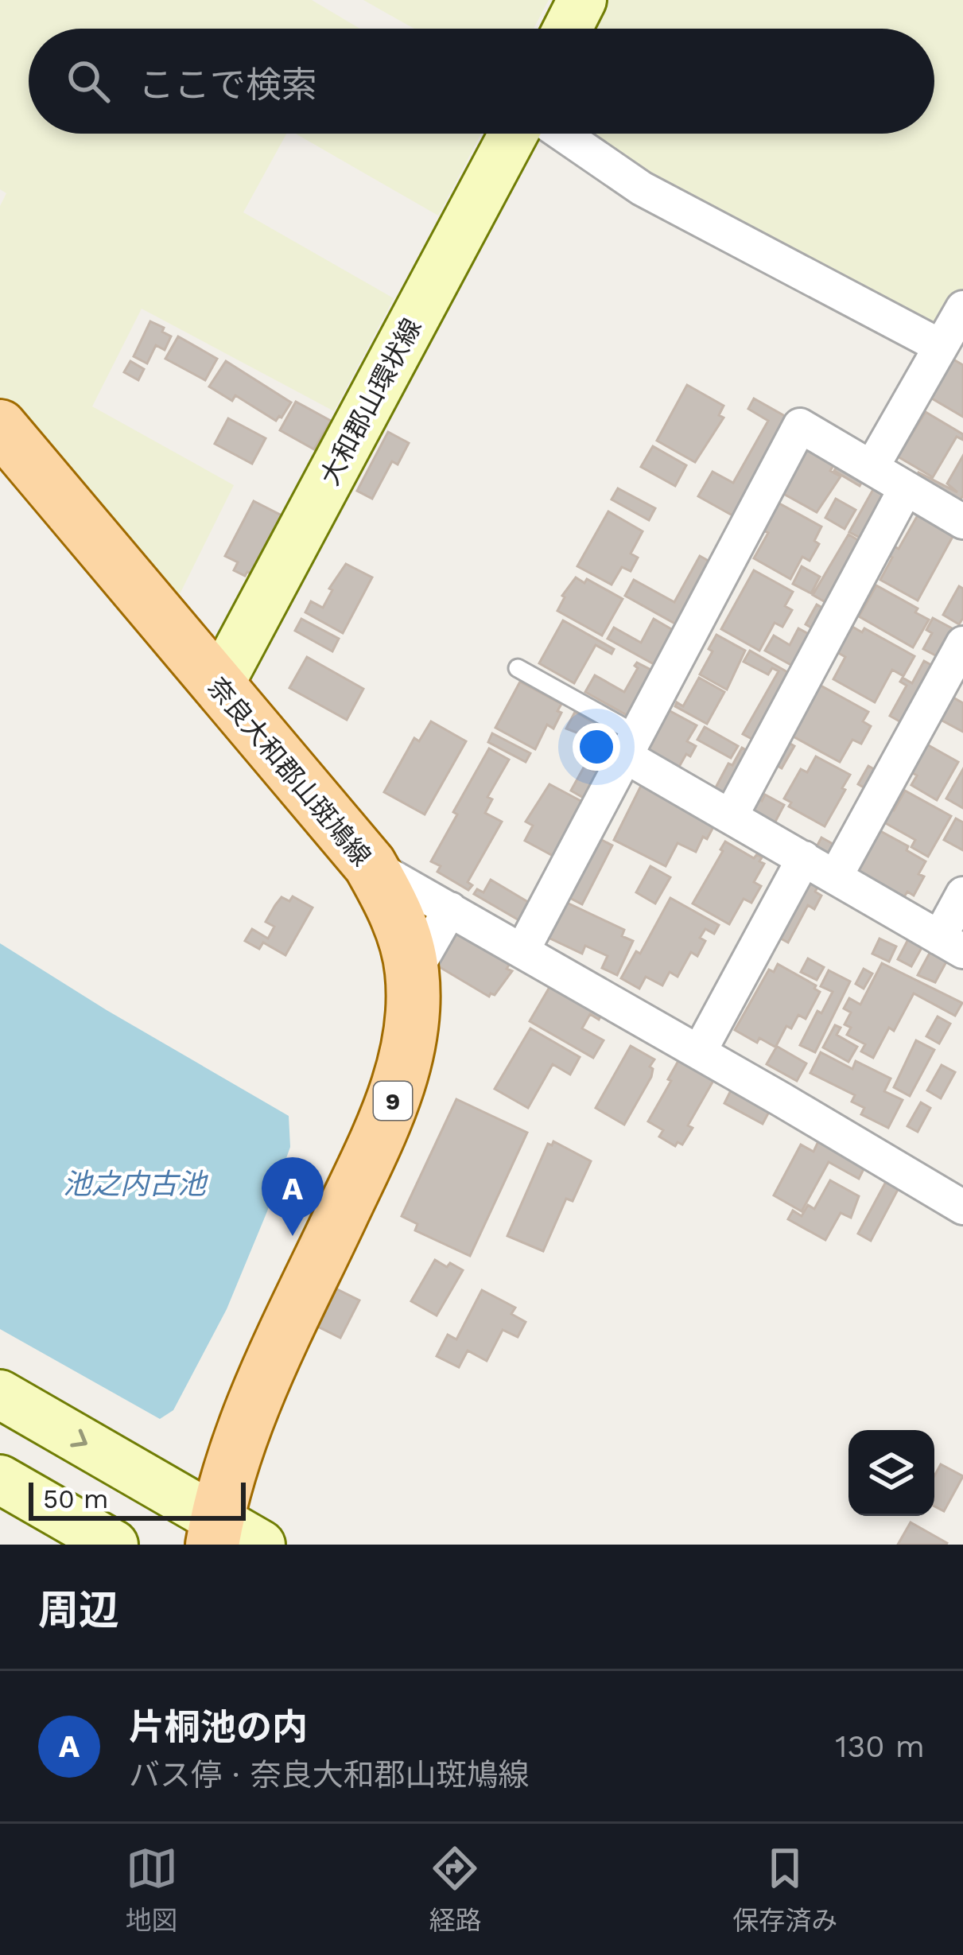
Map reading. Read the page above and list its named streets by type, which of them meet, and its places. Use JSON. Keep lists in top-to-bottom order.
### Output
{
  "streets": {
    "main road": ["大和郡山環状線", "奈良大和郡山斑鳩線", "9"]
  },
  "crossings": [
    ["大和郡山環状線", "奈良大和郡山斑鳩線"]
  ],
  "water": ["池之内古池"],
  "scale_bar": "50 m",
  "page": {
    "search": "ここで検索",
    "pins": "A",
    "scale": "50 m",
    "heading": "周辺",
    "list": [
      {
        "mark": "A",
        "name": "片桐池の内",
        "note": "バス停 · 奈良大和郡山斑鳩線",
        "value": "130 m"
      }
    ],
    "nav": ["地図", "経路", "保存済み"]
  }
}
